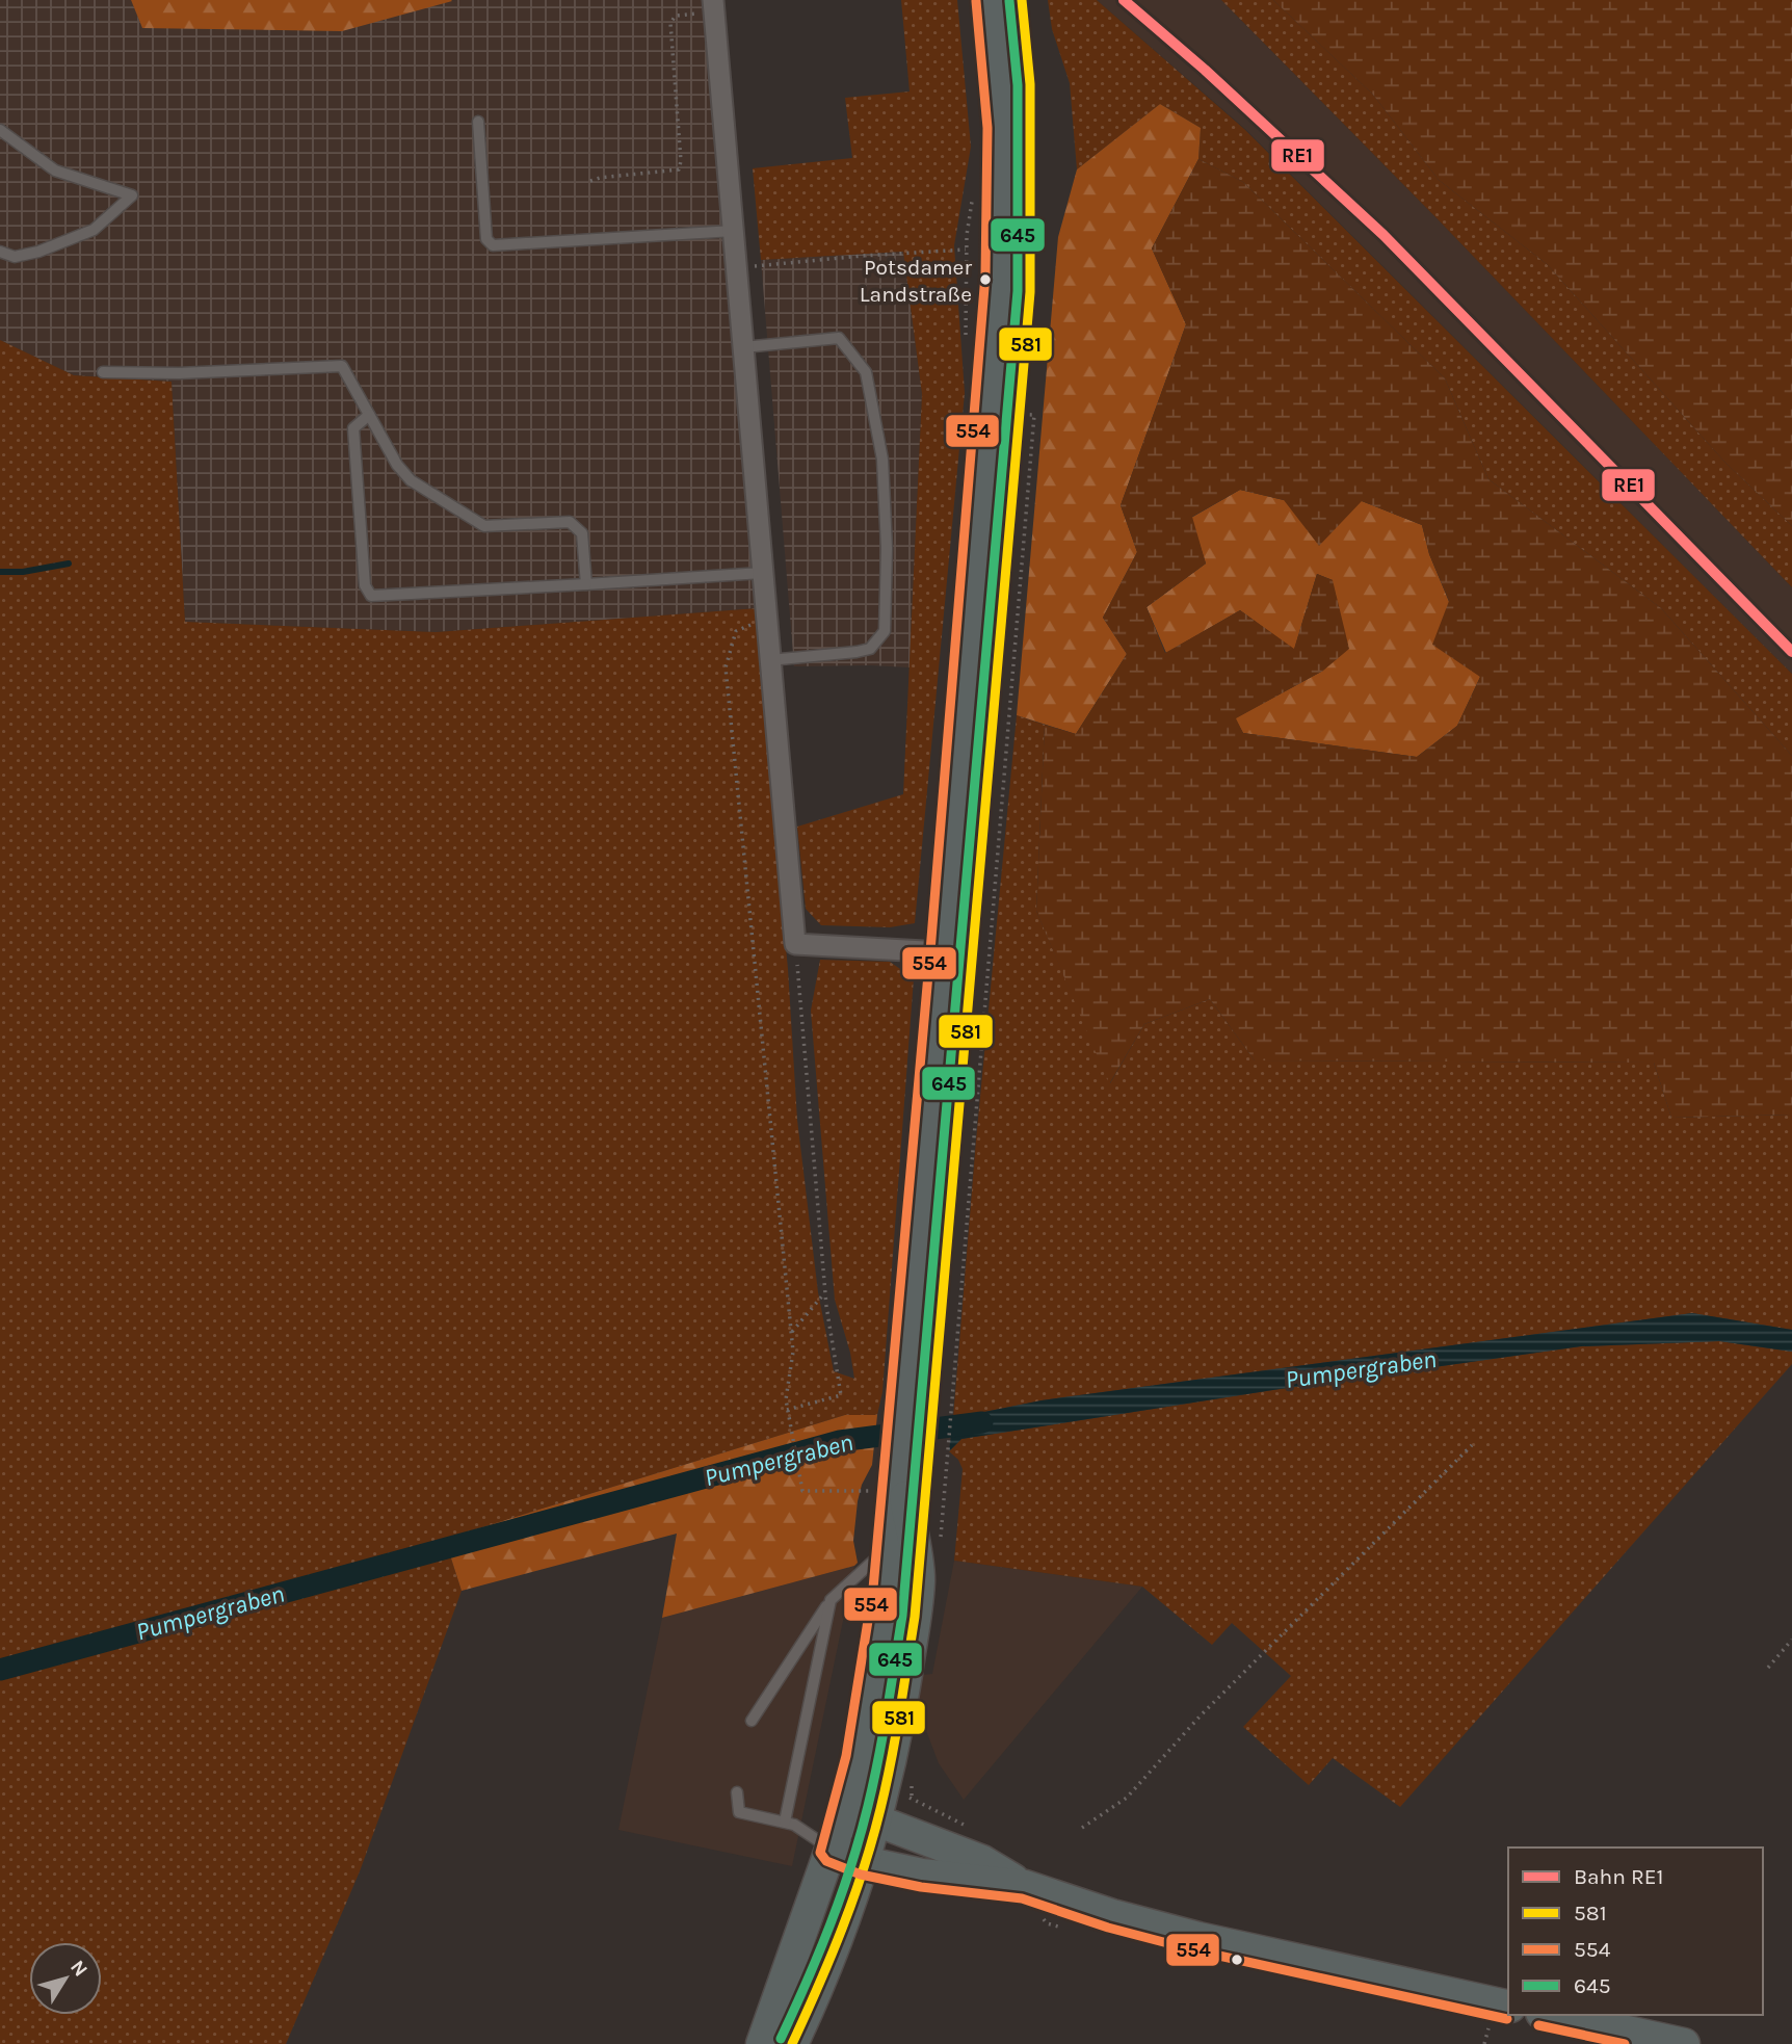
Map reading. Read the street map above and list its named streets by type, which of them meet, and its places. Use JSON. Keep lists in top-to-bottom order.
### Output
{
  "water": ["Pumpergraben"],
  "places": ["Potsdamer Landstraße"],
  "lines": [
    "rail line RE1",
    "transit line 581",
    "transit line 554",
    "transit line 645"
  ],
  "legend": [
    "Bahn RE1",
    "581",
    "554",
    "645"
  ],
  "north": "top right"
}
